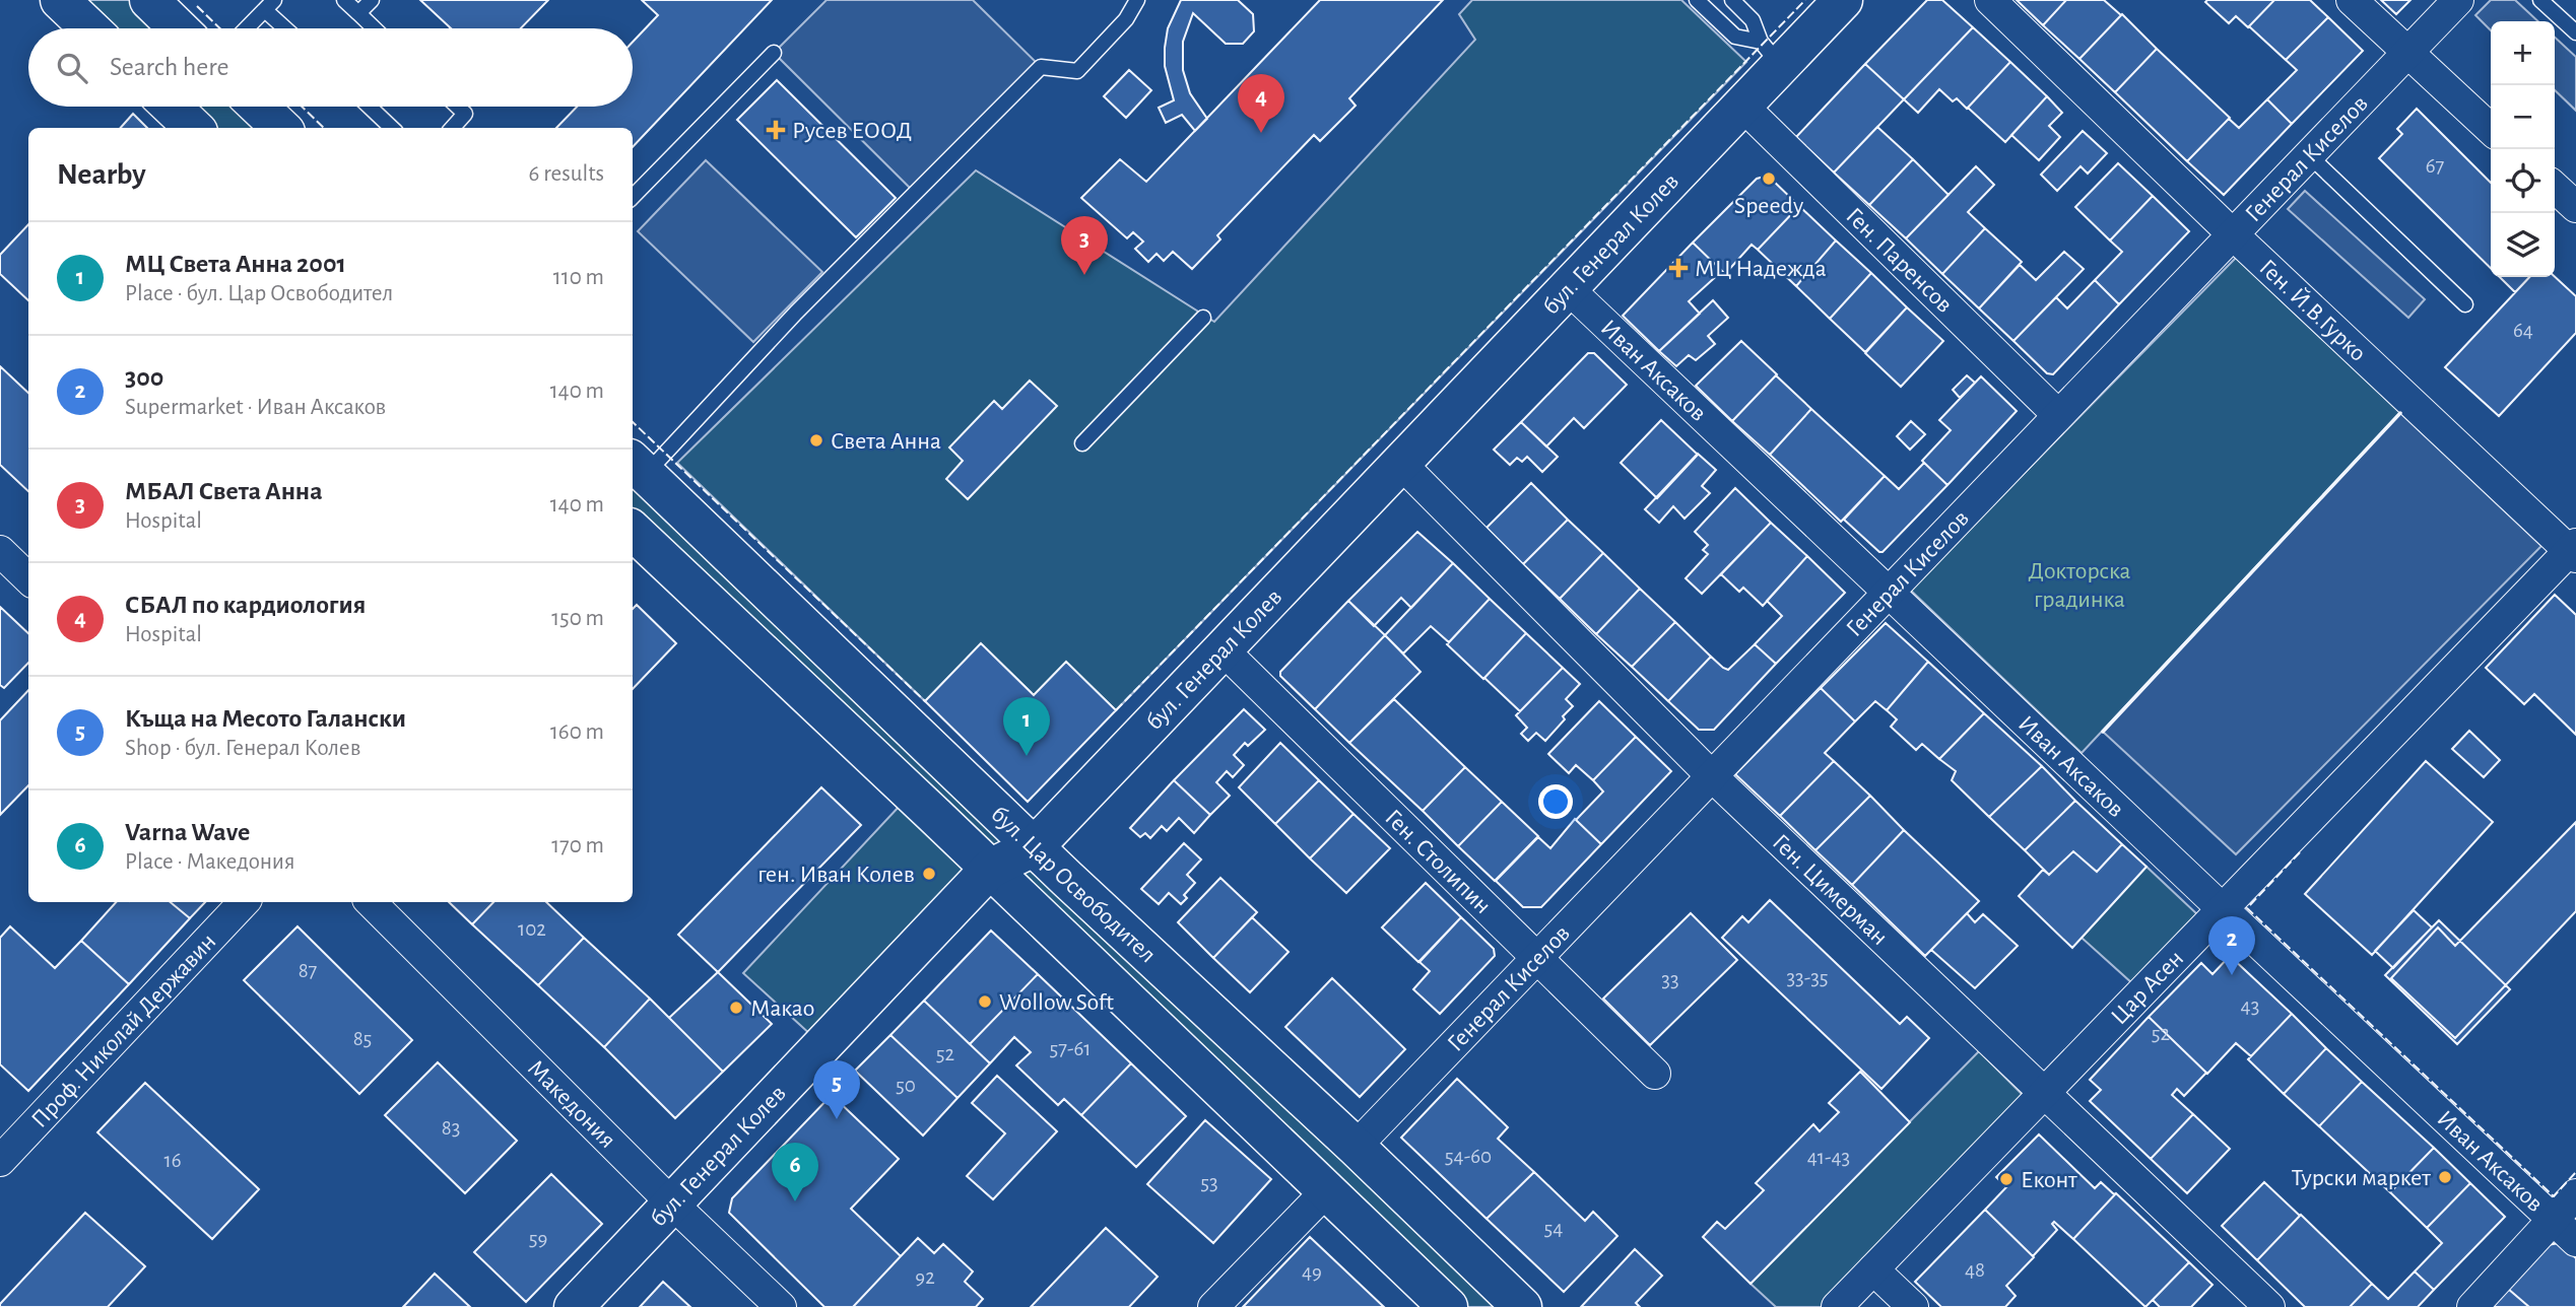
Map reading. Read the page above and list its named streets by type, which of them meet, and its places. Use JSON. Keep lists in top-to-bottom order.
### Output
{
  "streets": {
    "main road": ["бул. Генерал Колев", "бул. Цар Освободител"],
    "street": [
      "Генерал Киселов",
      "Ген. Паренсов",
      "Ген. Й.В.Гурко",
      "Иван Аксаков",
      "Ген. Столипин",
      "Ген. Цимерман",
      "Цар Асен",
      "Проф. Николай Державин",
      "Македония"
    ]
  },
  "crossings": [
    ["Генерал Киселов", "Ген. Паренсов"],
    ["Генерал Киселов", "Ген. Й.В.Гурко"],
    ["Генерал Киселов", "Иван Аксаков"],
    ["Генерал Киселов", "Ген. Столипин"],
    ["Генерал Киселов", "бул. Цар Освободител"],
    ["Генерал Киселов", "Ген. Цимерман"],
    ["бул. Генерал Колев", "Ген. Паренсов"],
    ["бул. Генерал Колев", "Иван Аксаков"],
    ["бул. Генерал Колев", "Ген. Столипин"],
    ["бул. Генерал Колев", "бул. Цар Освободител"],
    ["бул. Генерал Колев", "Ген. Цимерман"],
    ["бул. Генерал Колев", "Македония"],
    ["Ген. Й.В.Гурко", "Цар Асен"],
    ["Иван Аксаков", "Цар Асен"],
    ["Ген. Цимерман", "Цар Асен"]
  ],
  "parks": ["Докторска градинка"],
  "places": {
    "health": ["Русев ЕООД", "МЦ Надежда"],
    "other": [
      "Speedy",
      "Света Анна",
      "ген. Иван Колев",
      "Wollow Soft",
      "Макао",
      "Турски маркет",
      "Еконт"
    ]
  },
  "house_numbers": [
    "67",
    "64",
    "102",
    "87",
    "33-35",
    "33",
    "43",
    "52",
    "85",
    "57-61",
    "52",
    "50",
    "83",
    "54-60",
    "41-43",
    "16",
    "53",
    "54",
    "59",
    "48",
    "49",
    "92"
  ],
  "page": {
    "map_buttons": ["+", "−"],
    "search": "Search here",
    "pins": [
      "4",
      "3",
      "1",
      "2",
      "5",
      "6"
    ],
    "heading": ["Nearby", "6 results"],
    "list": [
      {
        "mark": "1",
        "name": "МЦ Света Анна 2001",
        "note": "Place · бул. Цар Освободител",
        "value": "110 m"
      },
      {
        "mark": "2",
        "name": "300",
        "note": "Supermarket · Иван Аксаков",
        "value": "140 m"
      },
      {
        "mark": "3",
        "name": "МБАЛ Света Анна",
        "note": "Hospital",
        "value": "140 m"
      },
      {
        "mark": "4",
        "name": "СБАЛ по кардиология",
        "note": "Hospital",
        "value": "150 m"
      },
      {
        "mark": "5",
        "name": "Къща на Месото Галански",
        "note": "Shop · бул. Генерал Колев",
        "value": "160 m"
      },
      {
        "mark": "6",
        "name": "Varna Wave",
        "note": "Place · Македония",
        "value": "170 m"
      }
    ]
  }
}
